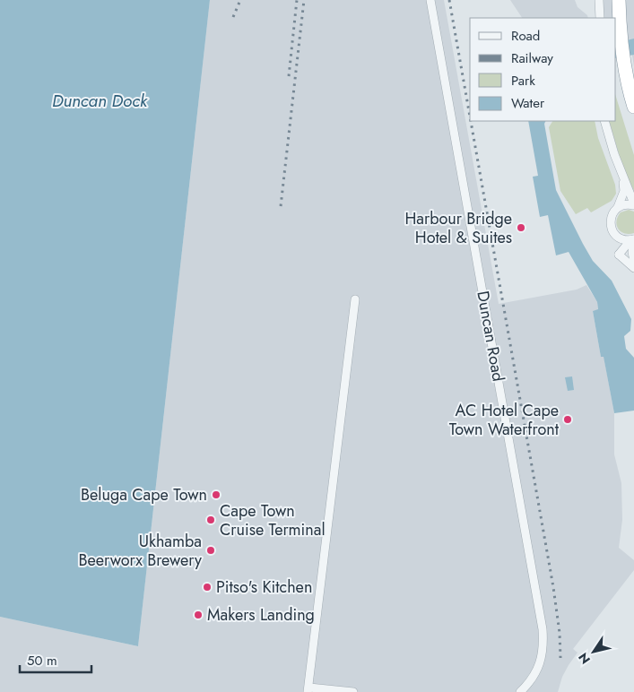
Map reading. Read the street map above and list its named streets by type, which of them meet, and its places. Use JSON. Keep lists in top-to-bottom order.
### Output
{
  "streets": {
    "street": ["Duncan Road"]
  },
  "water": ["Duncan Dock"],
  "places": [
    "Harbour Bridge Hotel & Suites",
    "AC Hotel Cape Town Waterfront",
    "Beluga Cape Town",
    "Cape Town Cruise Terminal",
    "Ukhamba Beerworx Brewery",
    "Pitso's Kitchen",
    "Makers Landing"
  ],
  "legend": [
    "Road",
    "Railway",
    "Park",
    "Water"
  ],
  "scale_bar": "50 m",
  "north": "bottom left"
}
